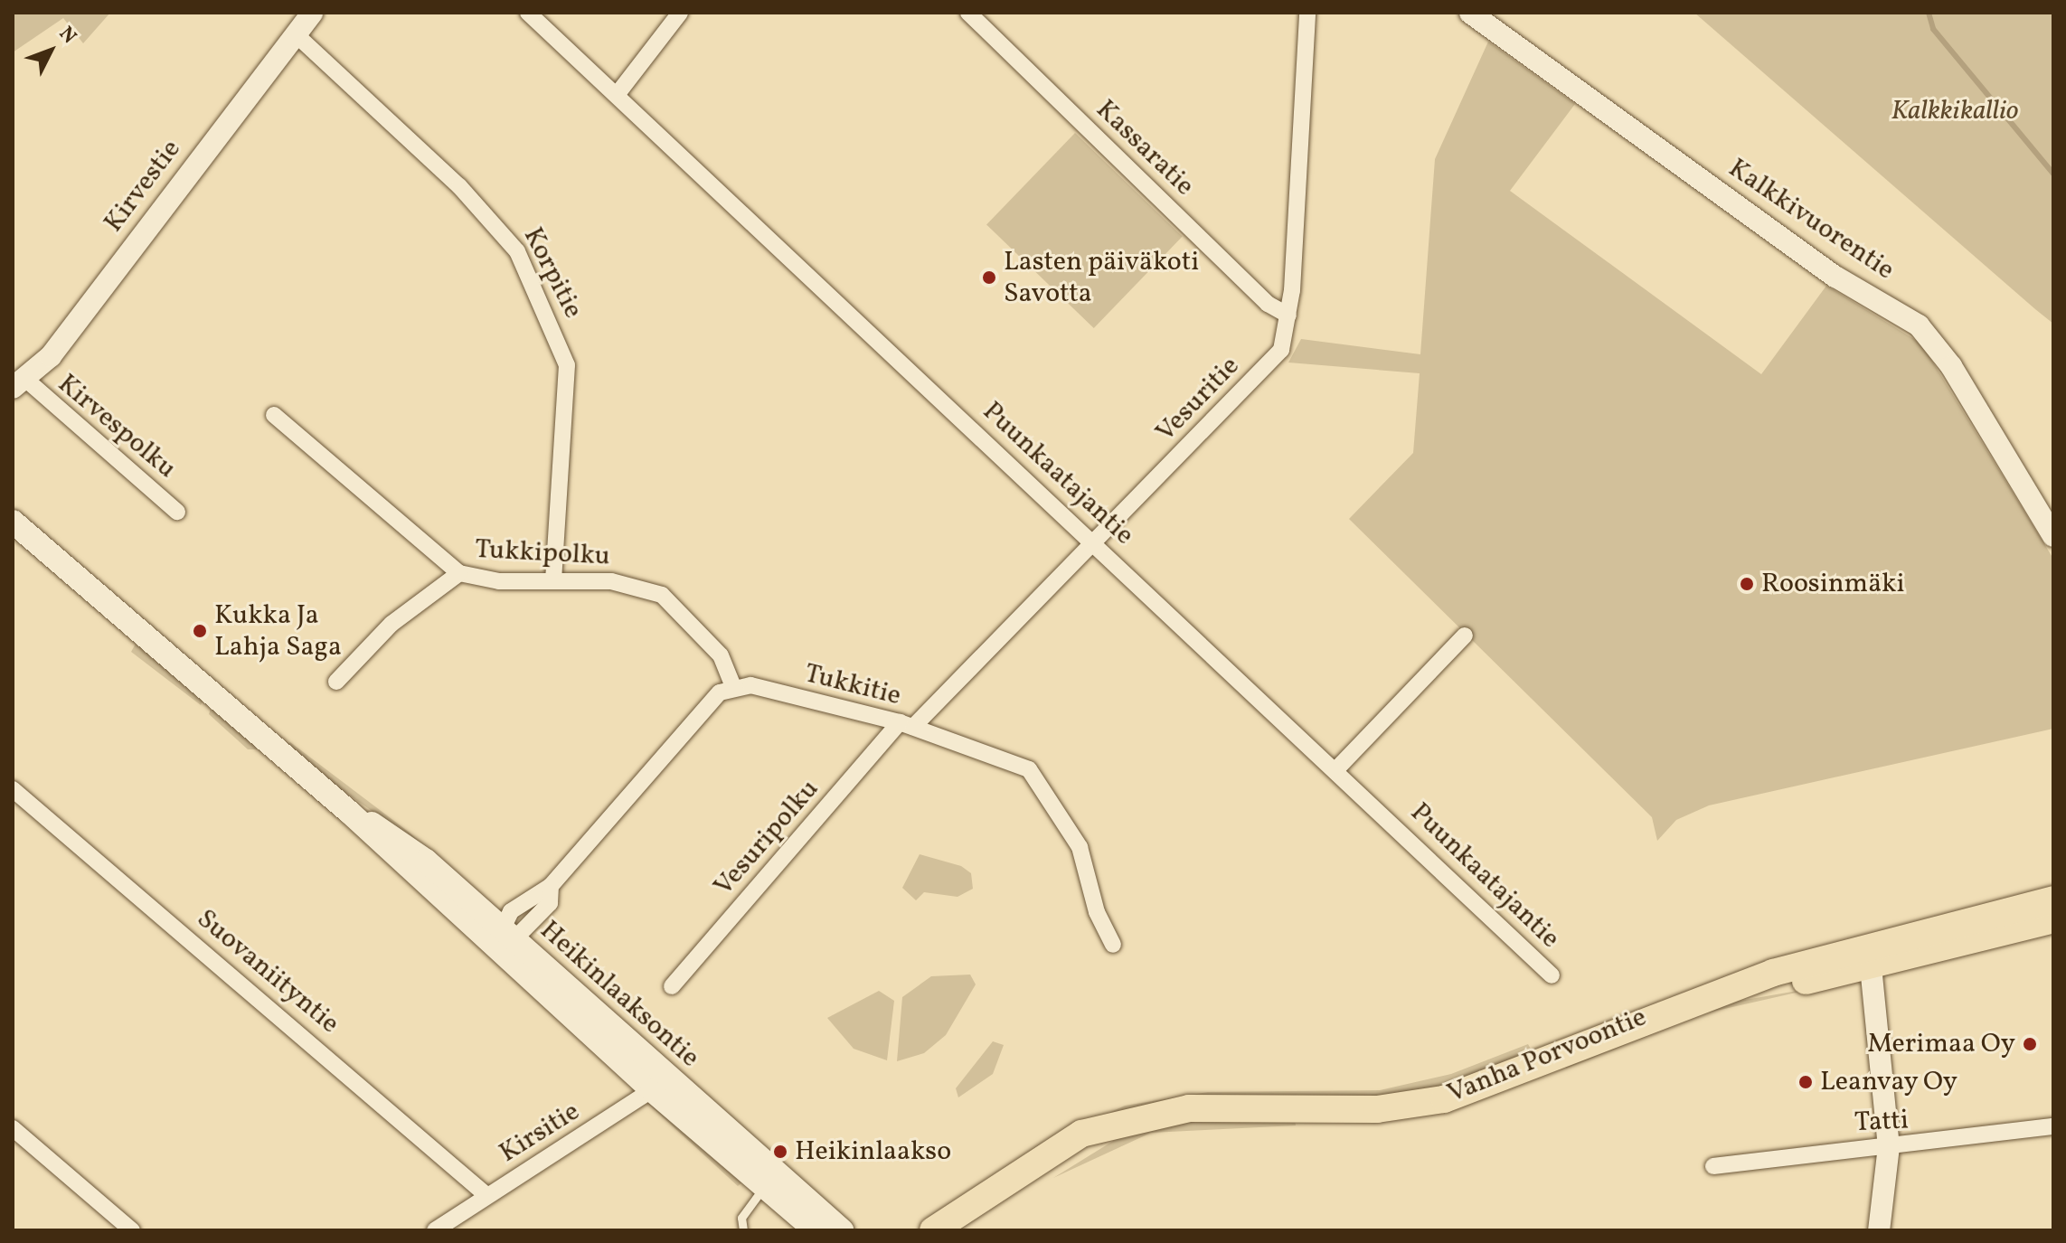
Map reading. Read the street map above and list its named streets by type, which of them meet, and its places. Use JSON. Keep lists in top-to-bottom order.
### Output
{
  "streets": {
    "main road": ["Heikinlaaksontie", "Vanha Porvoontie"],
    "street": [
      "Kassaratie",
      "Kirvestie",
      "Kalkkivuorentie",
      "Korpitie",
      "Vesuritie",
      "Kirvespolku",
      "Puunkaatajantie",
      "Tukkipolku",
      "Tukkitie",
      "Vesuripolku",
      "Suovaniityntie",
      "Tatti",
      "Kirsitie"
    ]
  },
  "crossings": [
    ["Kassaratie", "Vesuritie"],
    ["Kirvestie", "Korpitie"],
    ["Kirvestie", "Kirvespolku"],
    ["Korpitie", "Tukkipolku"],
    ["Vesuritie", "Puunkaatajantie"],
    ["Vesuritie", "Tukkitie"],
    ["Vesuritie", "Vesuripolku"],
    ["Tukkipolku", "Tukkitie"],
    ["Tukkitie", "Vesuripolku"],
    ["Suovaniityntie", "Kirsitie"],
    ["Heikinlaaksontie", "Kirsitie"]
  ],
  "parks": ["Kalkkikallio"],
  "places": [
    "Lasten päiväkoti Savotta",
    "Roosinmäki",
    "Kukka Ja Lahja Saga",
    "Merimaa Oy",
    "Leanvay Oy",
    "Heikinlaakso"
  ],
  "north": "top right"
}
